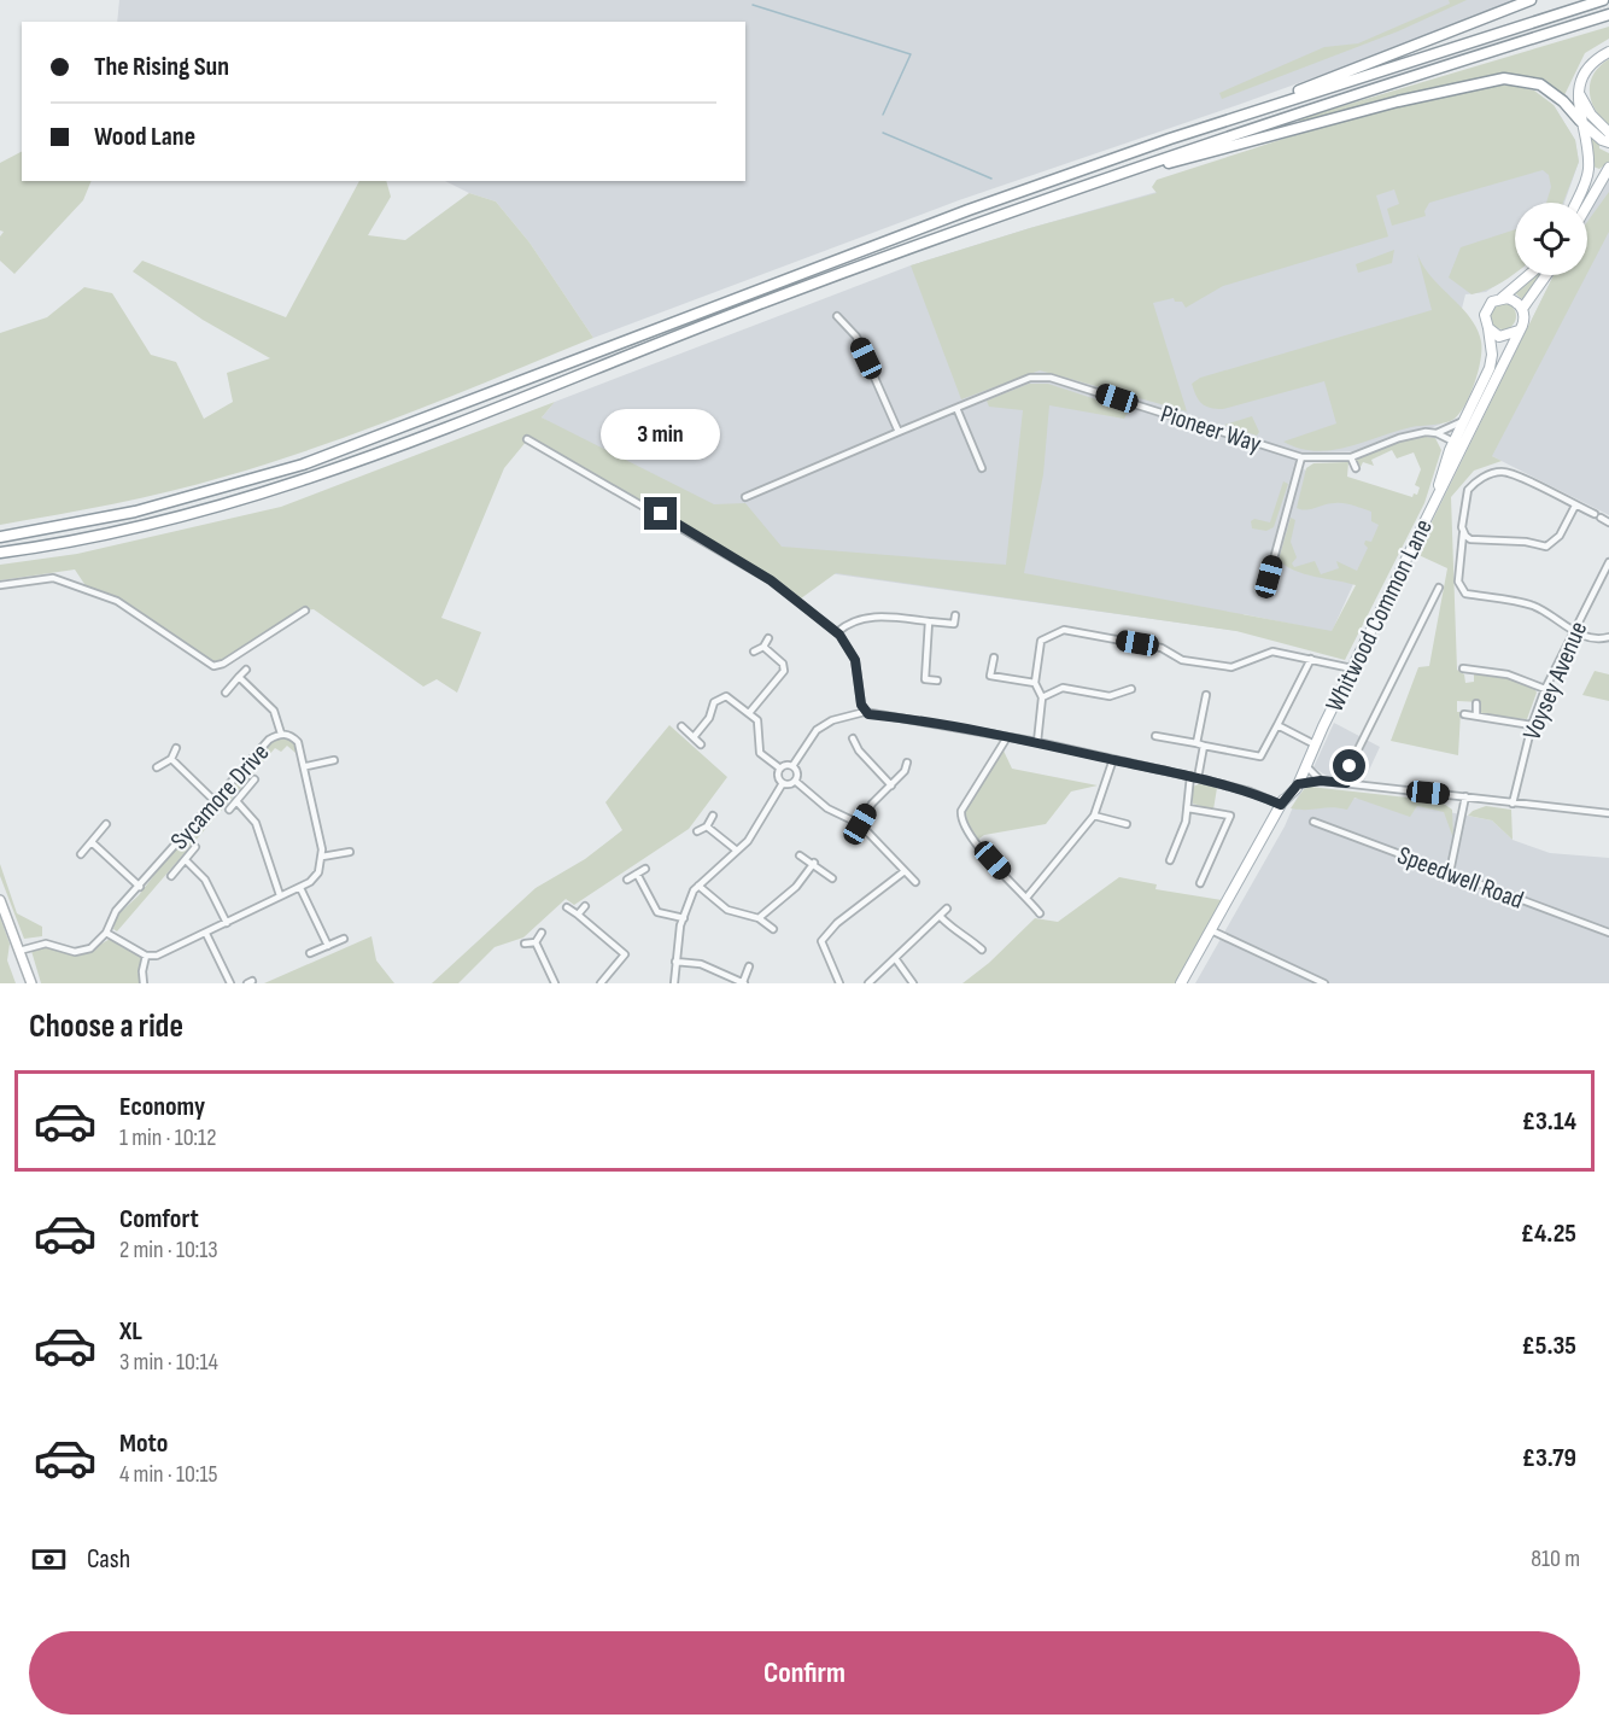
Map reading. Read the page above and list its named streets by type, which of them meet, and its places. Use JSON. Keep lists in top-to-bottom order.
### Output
{
  "streets": {
    "main road": ["Whitwood Common Lane"],
    "street": [
      "Pioneer Way",
      "Voysey Avenue",
      "Sycamore Drive",
      "Speedwell Road"
    ]
  },
  "crossings": [
    ["Pioneer Way", "Whitwood Common Lane"]
  ],
  "page": {
    "banner": ["The Rising Sun", "Wood Lane"],
    "bubble": "3 min",
    "heading": "Choose a ride",
    "list": [
      {
        "name": "Economy",
        "note": "1 min · 10:12",
        "value": "£3.14"
      },
      {
        "name": "Comfort",
        "note": "2 min · 10:13",
        "value": "£4.25"
      },
      {
        "name": "XL",
        "note": "3 min · 10:14",
        "value": "£5.35"
      },
      {
        "name": "Moto",
        "note": "4 min · 10:15",
        "value": "£3.79"
      }
    ],
    "pay": ["Cash", "810 m"],
    "buttons": "Confirm"
  }
}
